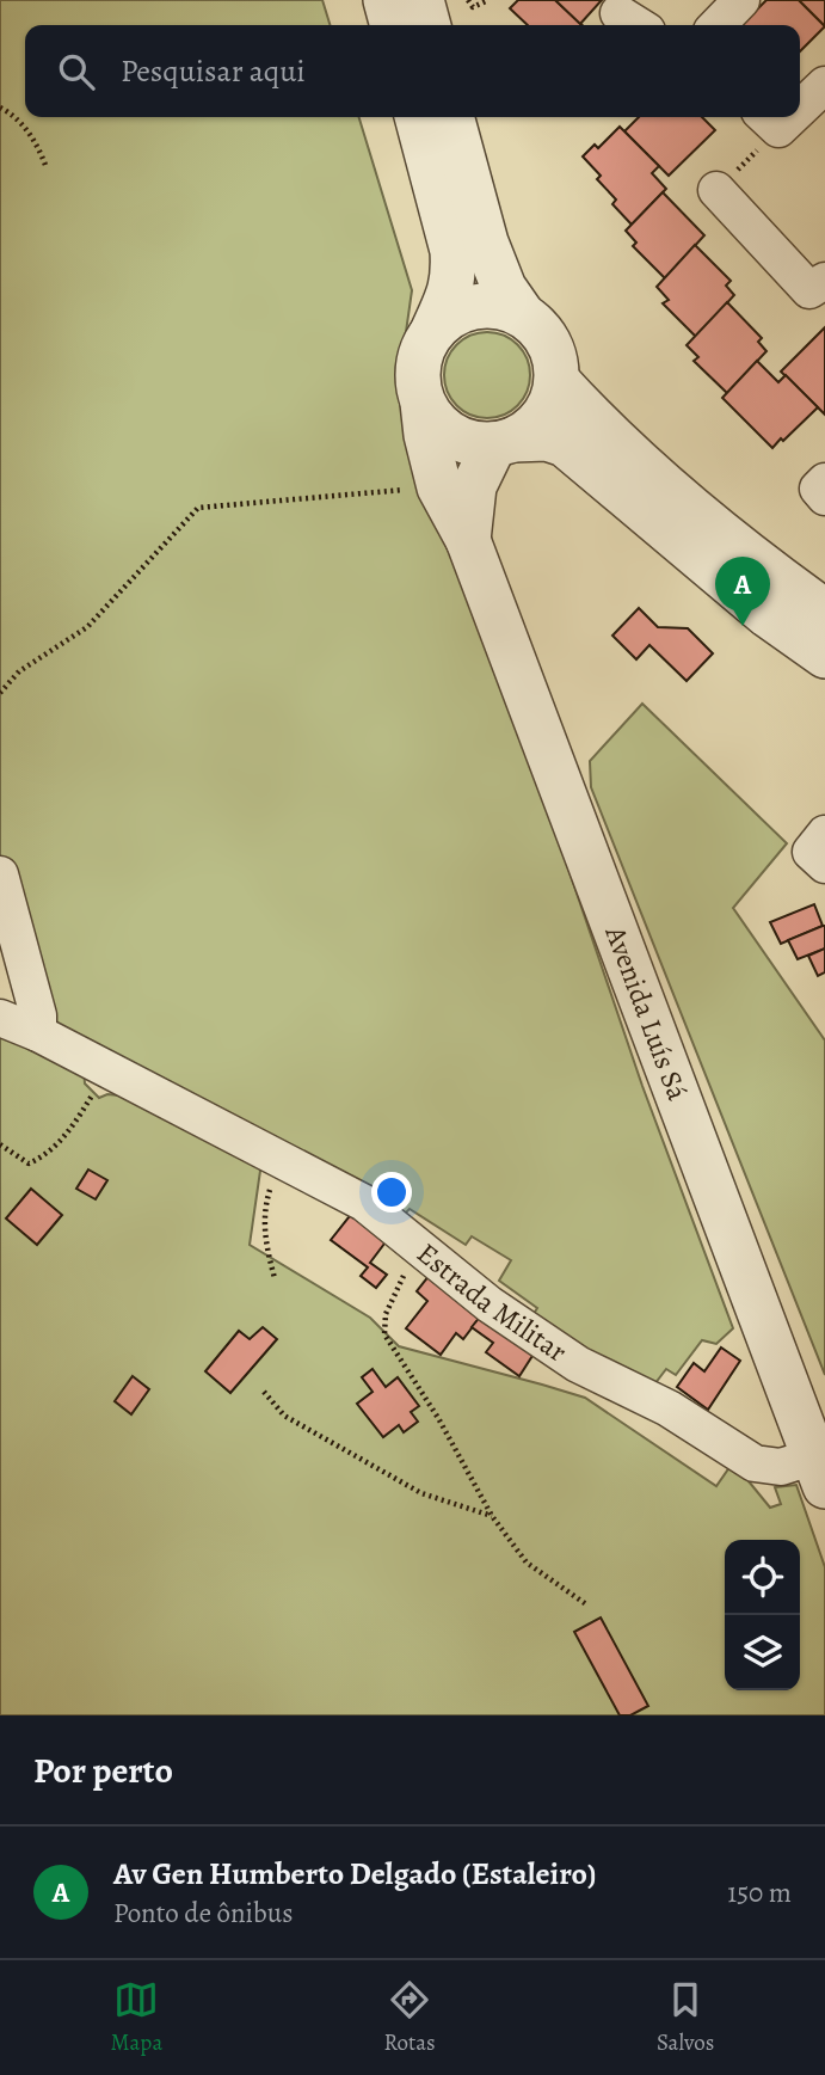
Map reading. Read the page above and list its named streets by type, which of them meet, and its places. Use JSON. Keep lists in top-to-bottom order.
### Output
{
  "streets": {
    "street": ["Avenida Luís Sá", "Estrada Militar"]
  },
  "crossings": [
    ["Avenida Luís Sá", "Estrada Militar"]
  ],
  "page": {
    "search": "Pesquisar aqui",
    "pins": "A",
    "heading": "Por perto",
    "list": [
      {
        "mark": "A",
        "name": "Av Gen Humberto Delgado (Estaleiro)",
        "note": "Ponto de ônibus",
        "value": "150 m"
      }
    ],
    "nav": ["Mapa", "Rotas", "Salvos"]
  }
}
